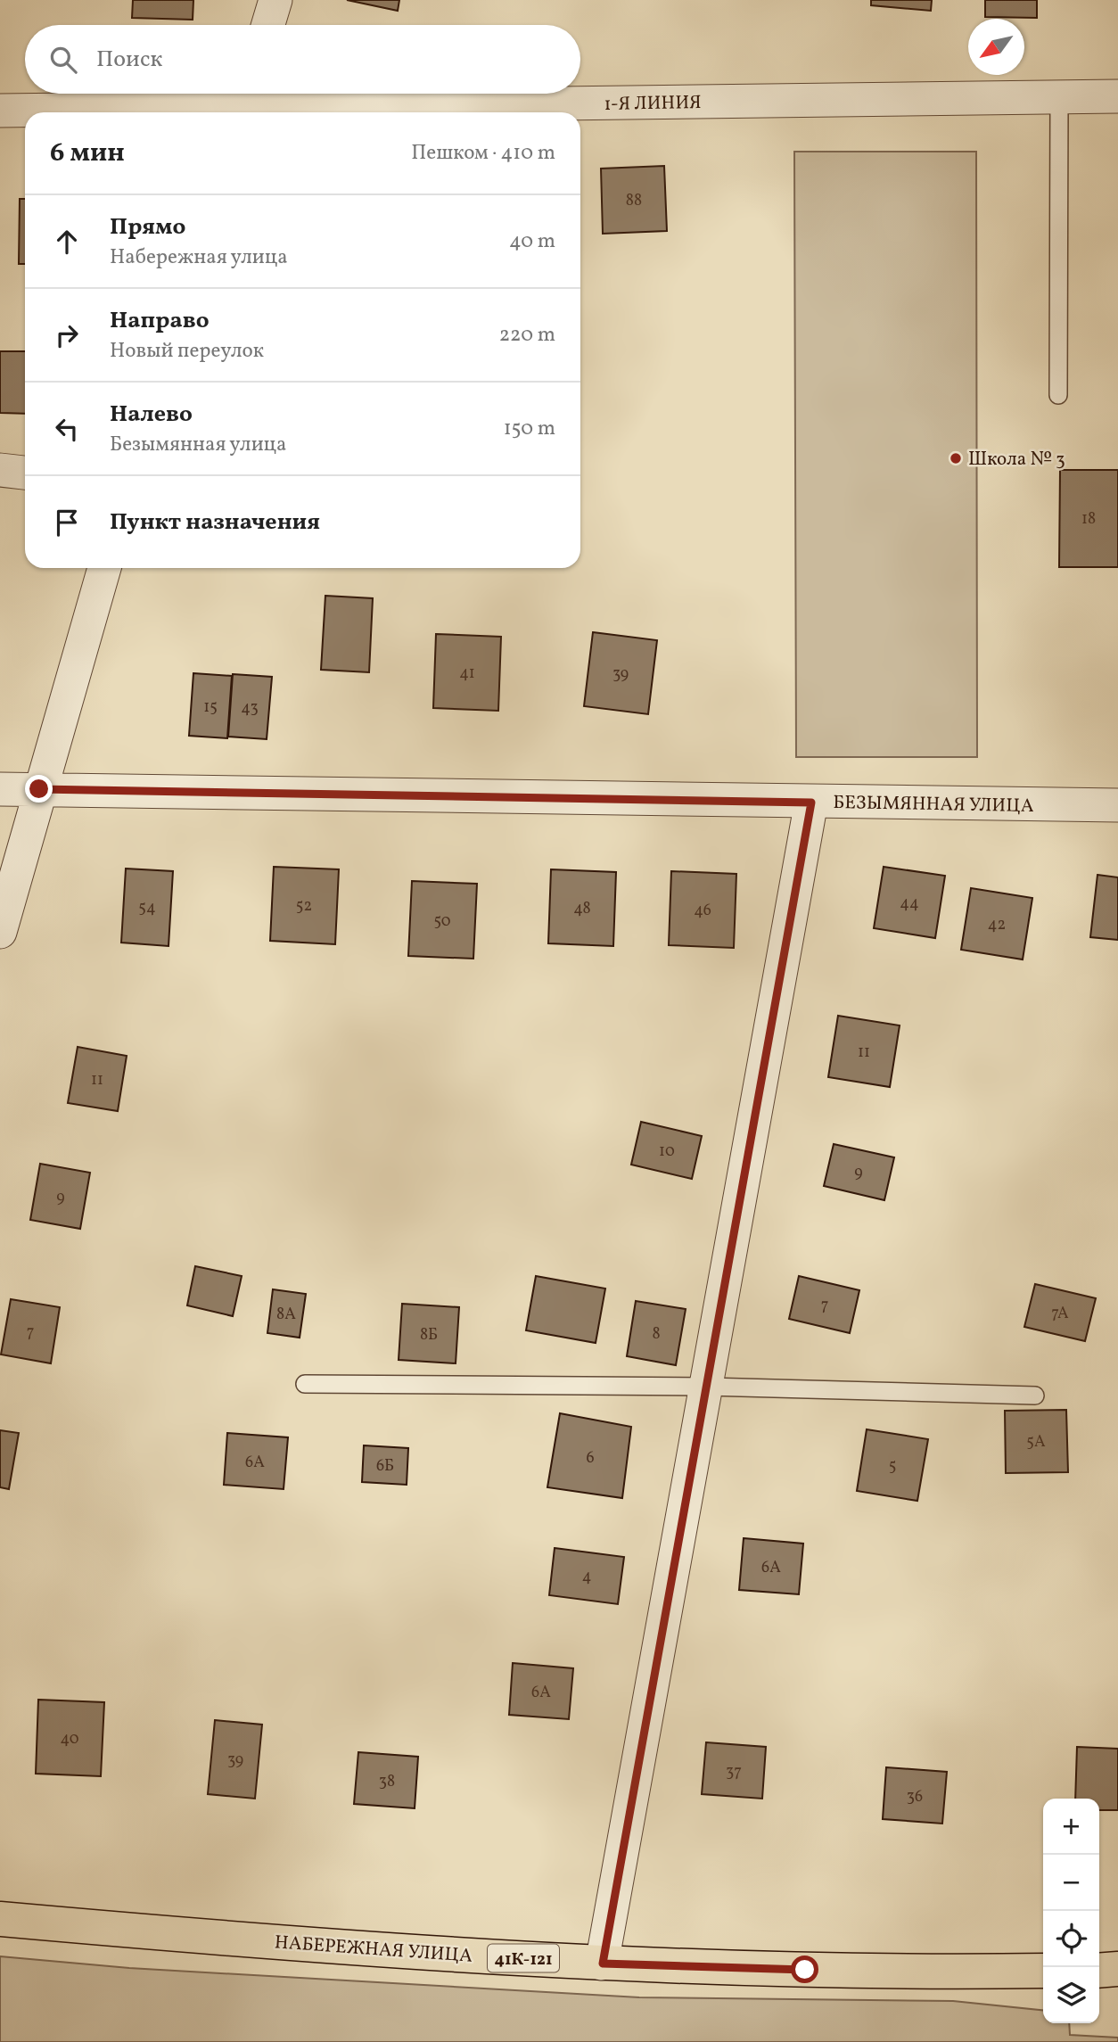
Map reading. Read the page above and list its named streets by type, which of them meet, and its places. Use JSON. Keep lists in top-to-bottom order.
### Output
{
  "streets": {
    "main road": ["НАБЕРЕЖНАЯ УЛИЦА", "41К-121"],
    "street": ["1-Я ЛИНИЯ", "БЕЗЫМЯННАЯ УЛИЦА"]
  },
  "places": ["Школа № 3"],
  "house_numbers": [
    "88",
    "18",
    "41",
    "39",
    "15",
    "43",
    "44",
    "52",
    "54",
    "48",
    "46",
    "50",
    "42",
    "11",
    "11",
    "10",
    "9",
    "9",
    "7",
    "7А",
    "8А",
    "7",
    "8",
    "8Б",
    "5А",
    "6",
    "6А",
    "6Б",
    "5",
    "6А",
    "4",
    "6А",
    "40",
    "39",
    "37",
    "38",
    "36"
  ],
  "north": "bottom left",
  "page": {
    "search": "Поиск",
    "heading": ["6 мин", "Пешком · 410 m"],
    "list": [
      ["Прямо", "Набережная улица", "40 m"],
      ["Направо", "Новый переулок", "220 m"],
      ["Налево", "Безымянная улица", "150 m"],
      "Пункт назначения"
    ],
    "map_buttons": ["+", "−"]
  }
}
